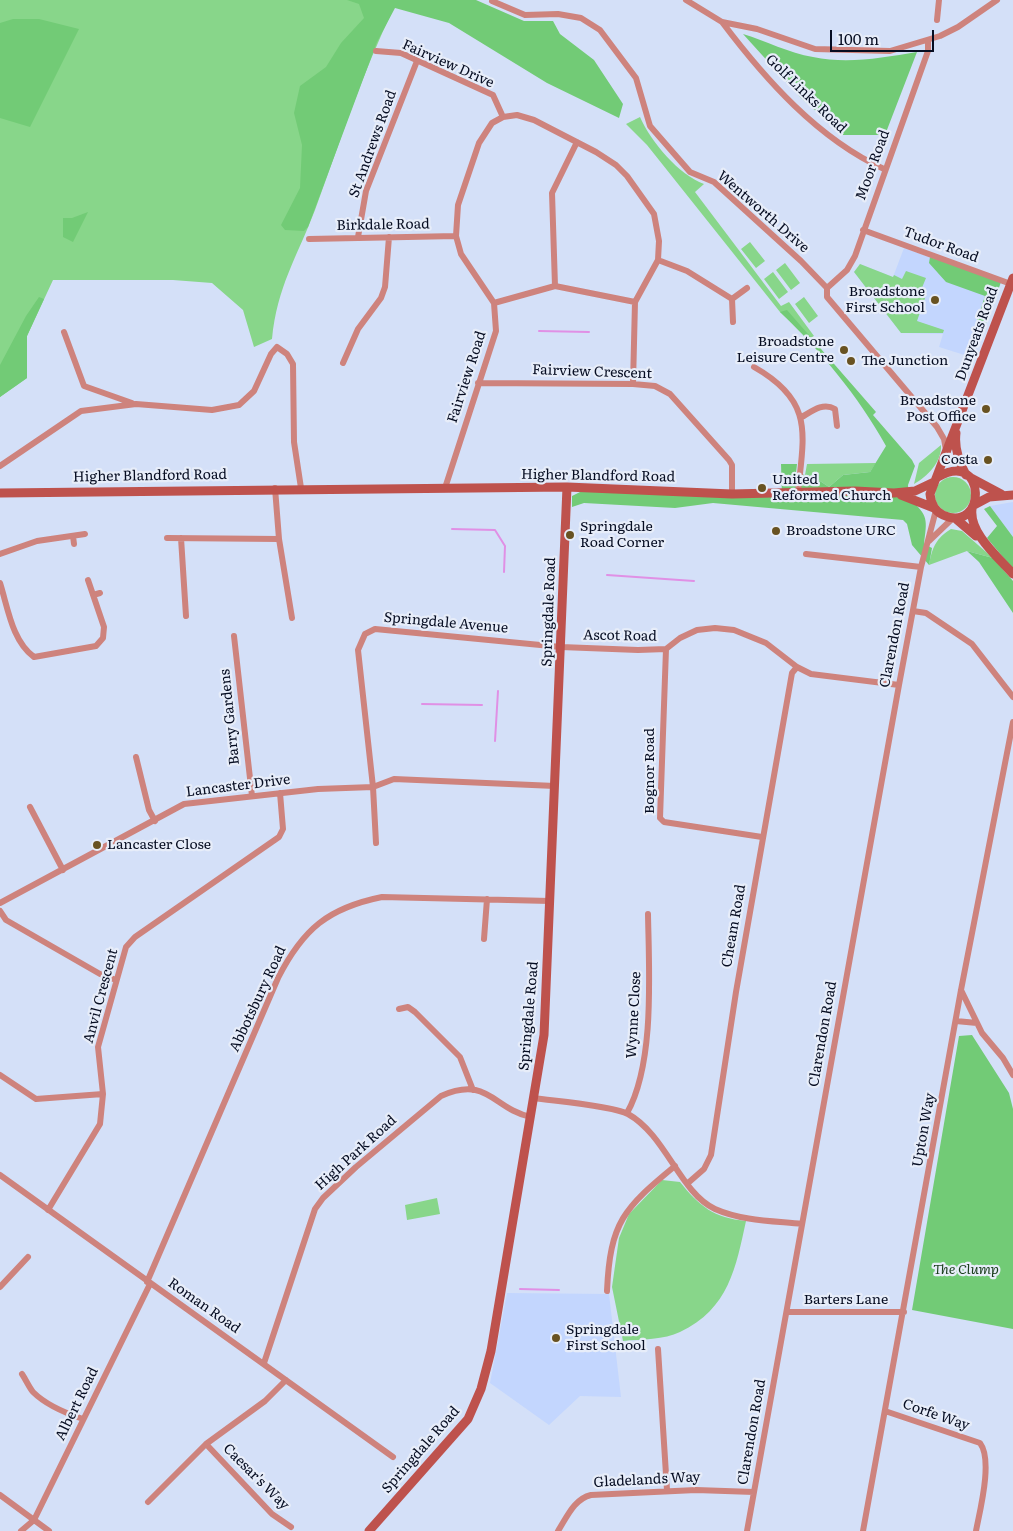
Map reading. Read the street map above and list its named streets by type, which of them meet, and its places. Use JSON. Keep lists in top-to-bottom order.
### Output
{
  "streets": {
    "street": [
      "Fairview Drive",
      "Golf Links Road",
      "St Andrews Road",
      "Moor Road",
      "Wentworth Drive",
      "Birkdale Road",
      "Tudor Road",
      "Dunyeats Road",
      "Fairview Crescent",
      "Fairview Road",
      "Higher Blandford Road",
      "Springdale Road",
      "Springdale Avenue",
      "Clarendon Road",
      "Ascot Road",
      "Barry Gardens",
      "Bognor Road",
      "Lancaster Drive",
      "Cheam Road",
      "Anvil Crescent",
      "Abbotsbury Road",
      "Wynne Close",
      "Upton Way",
      "High Park Road",
      "Barters Lane",
      "Roman Road",
      "Albert Road",
      "Corfe Way",
      "Caesar's Way",
      "Gladelands Way"
    ]
  },
  "crossings": [
    ["Fairview Drive", "St Andrews Road"],
    ["Fairview Drive", "Fairview Road"],
    ["Golf Links Road", "Moor Road"],
    ["St Andrews Road", "Birkdale Road"],
    ["Moor Road", "Wentworth Drive"],
    ["Moor Road", "Tudor Road"],
    ["Wentworth Drive", "Dunyeats Road"],
    ["Birkdale Road", "Fairview Road"],
    ["Tudor Road", "Dunyeats Road"],
    ["Dunyeats Road", "Higher Blandford Road"],
    ["Dunyeats Road", "Clarendon Road"],
    ["Fairview Crescent", "Fairview Road"],
    ["Fairview Crescent", "Higher Blandford Road"],
    ["Fairview Road", "Higher Blandford Road"],
    ["Higher Blandford Road", "Springdale Road"],
    ["Higher Blandford Road", "Clarendon Road"],
    ["Springdale Road", "Springdale Avenue"],
    ["Springdale Road", "Ascot Road"],
    ["Springdale Road", "Abbotsbury Road"],
    ["Springdale Avenue", "Ascot Road"],
    ["Springdale Avenue", "Lancaster Drive"],
    ["Clarendon Road", "Ascot Road"],
    ["Clarendon Road", "Barters Lane"],
    ["Clarendon Road", "Gladelands Way"],
    ["Ascot Road", "Bognor Road"],
    ["Ascot Road", "Cheam Road"],
    ["Barry Gardens", "Lancaster Drive"],
    ["Bognor Road", "Cheam Road"],
    ["Lancaster Drive", "Anvil Crescent"],
    ["Anvil Crescent", "Roman Road"],
    ["Abbotsbury Road", "Roman Road"],
    ["Abbotsbury Road", "Albert Road"],
    ["Upton Way", "Barters Lane"],
    ["Upton Way", "Corfe Way"],
    ["High Park Road", "Roman Road"],
    ["Roman Road", "Albert Road"],
    ["Roman Road", "Caesar's Way"]
  ],
  "parks": ["The Clump"],
  "places": [
    "Broadstone First School",
    "Broadstone Leisure Centre",
    "The Junction",
    "Broadstone Post Office",
    "Costa",
    "United Reformed Church",
    "Broadstone URC",
    "Springdale Road Corner",
    "Lancaster Close",
    "Springdale First School"
  ],
  "scale_bar": "100 m"
}
